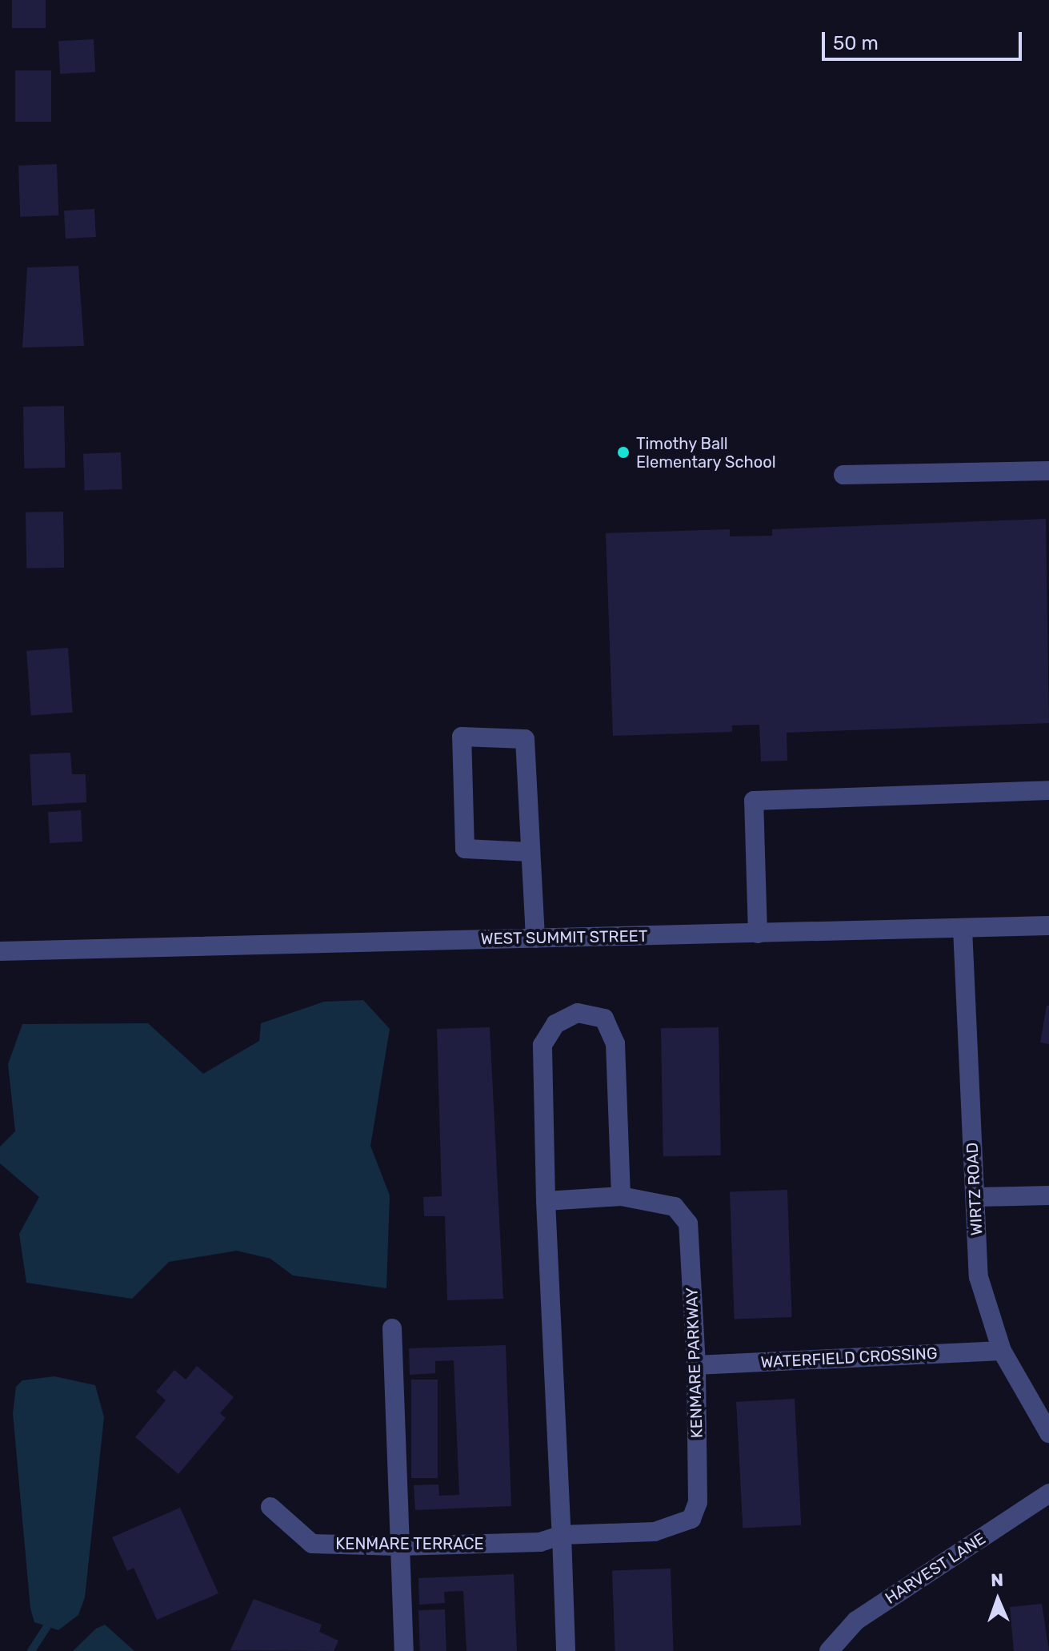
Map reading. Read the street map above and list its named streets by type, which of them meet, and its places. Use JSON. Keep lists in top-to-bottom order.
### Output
{
  "streets": {
    "street": [
      "WEST SUMMIT STREET",
      "WIRTZ ROAD",
      "WATERFIELD CROSSING",
      "KENMARE PARKWAY",
      "KENMARE TERRACE",
      "HARVEST LANE"
    ]
  },
  "crossings": [
    ["WEST SUMMIT STREET", "WIRTZ ROAD"],
    ["WIRTZ ROAD", "WATERFIELD CROSSING"],
    ["WATERFIELD CROSSING", "KENMARE PARKWAY"],
    ["KENMARE PARKWAY", "KENMARE TERRACE"]
  ],
  "places": ["Timothy Ball Elementary School"],
  "scale_bar": "50 m",
  "north": "top"
}
